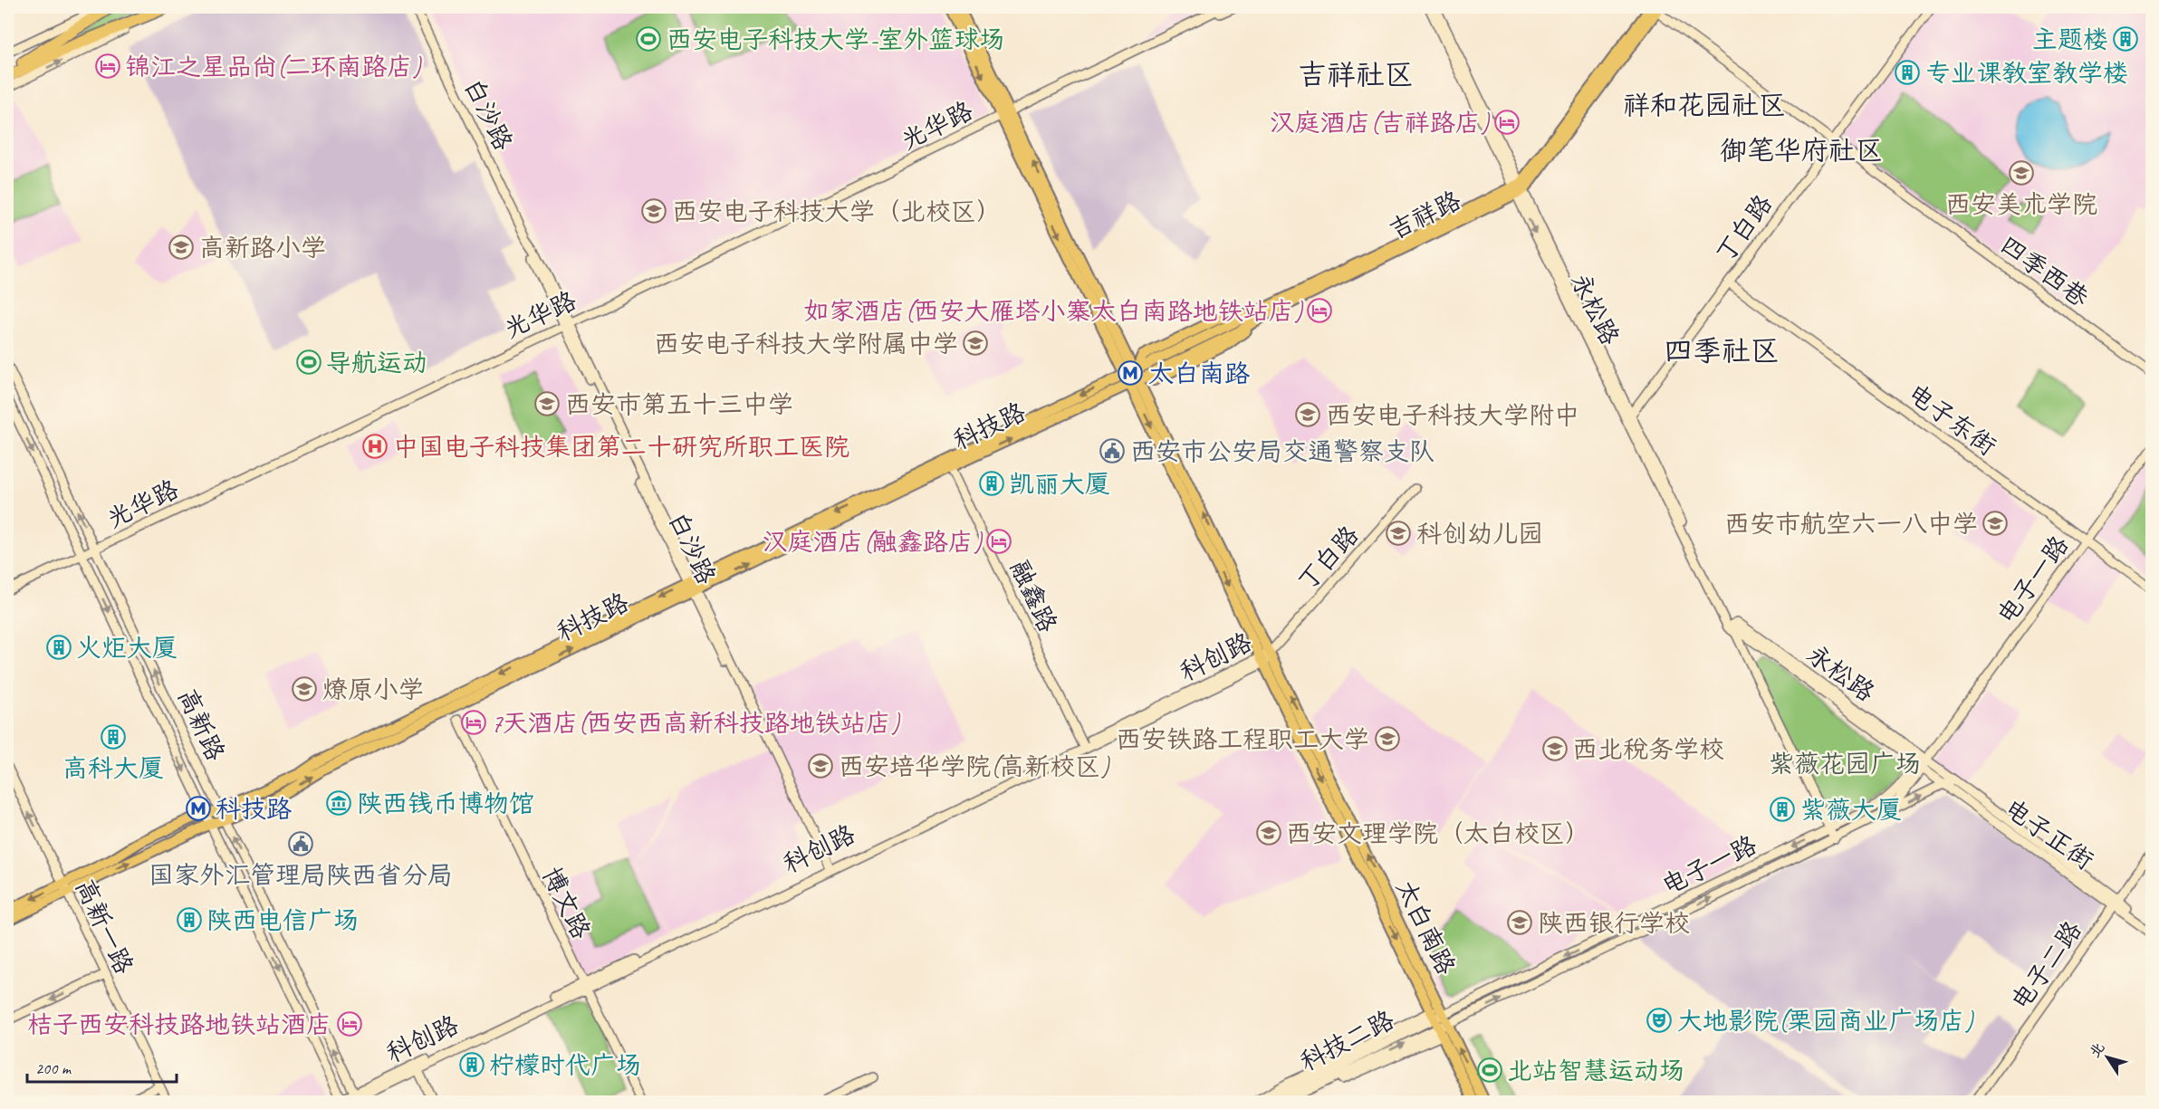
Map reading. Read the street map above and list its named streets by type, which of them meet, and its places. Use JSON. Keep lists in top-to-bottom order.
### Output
{
  "streets": {
    "main road": ["吉祥路", "科技路", "太白南路"],
    "street": [
      "白沙路",
      "光华路",
      "丁白路",
      "四季西巷",
      "永松路",
      "电子东街",
      "电子一路",
      "融鑫路",
      "科创路",
      "高新路",
      "电子正街",
      "博文路",
      "高新一路",
      "电子二路",
      "科技二路"
    ]
  },
  "crossings": [
    ["白沙路", "光华路"],
    ["白沙路", "科技路"],
    ["白沙路", "科创路"],
    ["光华路", "高新路"],
    ["光华路", "太白南路"],
    ["吉祥路", "四季西巷"],
    ["吉祥路", "永松路"],
    ["吉祥路", "科技路"],
    ["吉祥路", "太白南路"],
    ["丁白路", "四季西巷"],
    ["丁白路", "永松路"],
    ["丁白路", "电子东街"],
    ["丁白路", "科创路"],
    ["丁白路", "太白南路"],
    ["永松路", "电子一路"],
    ["永松路", "电子正街"],
    ["电子东街", "电子一路"],
    ["科技路", "融鑫路"],
    ["科技路", "高新路"],
    ["科技路", "高新一路"],
    ["科技路", "太白南路"],
    ["电子一路", "电子正街"],
    ["电子一路", "太白南路"],
    ["电子一路", "科技二路"],
    ["融鑫路", "科创路"],
    ["科创路", "高新路"],
    ["科创路", "博文路"],
    ["科创路", "太白南路"],
    ["电子正街", "电子二路"],
    ["太白南路", "科技二路"]
  ],
  "one_way": ["高新一路"],
  "districts": [
    "吉祥社区",
    "祥和花园社区",
    "御笔华府社区",
    "四季社区"
  ],
  "parks": ["紫薇花园广场"],
  "places": {
    "sports": ["西安电子科技大学-室外篮球场", "导航运动", "北站智慧运动场"],
    "building": [
      "主题楼",
      "专业课教室教学楼",
      "凯丽大厦",
      "火炬大厦",
      "高科大厦",
      "紫薇大厦",
      "陕西电信广场",
      "柠檬时代广场"
    ],
    "hotel": [
      "锦江之星品尚(二环南路店)",
      "汉庭酒店(吉祥路店)",
      "如家酒店(西安大雁塔小寨太白南路地铁站店)",
      "汉庭酒店(融鑫路店)",
      "7天酒店(西安西高新科技路地铁站店)",
      "桔子西安科技路地铁站酒店"
    ],
    "school or university": [
      "西安美术学院",
      "西安电子科技大学（北校区）",
      "高新路小学",
      "西安电子科技大学附属中学",
      "西安市第五十三中学",
      "西安电子科技大学附中",
      "西安市航空六一八中学",
      "科创幼儿园",
      "燎原小学",
      "西安铁路工程职工大学",
      "西北税务学校",
      "西安培华学院(高新校区)",
      "西安文理学院（太白校区）",
      "陕西银行学校"
    ],
    "metro station": ["太白南路", "科技路"],
    "hospital": ["中国电子科技集团第二十研究所职工医院"],
    "public building": ["西安市公安局交通警察支队", "国家外汇管理局陕西省分局"],
    "museum": ["陕西钱币博物馆"],
    "theatre": ["大地影院(栗园商业广场店)"]
  },
  "scale_bar": "200 m",
  "north": "top left"
}
